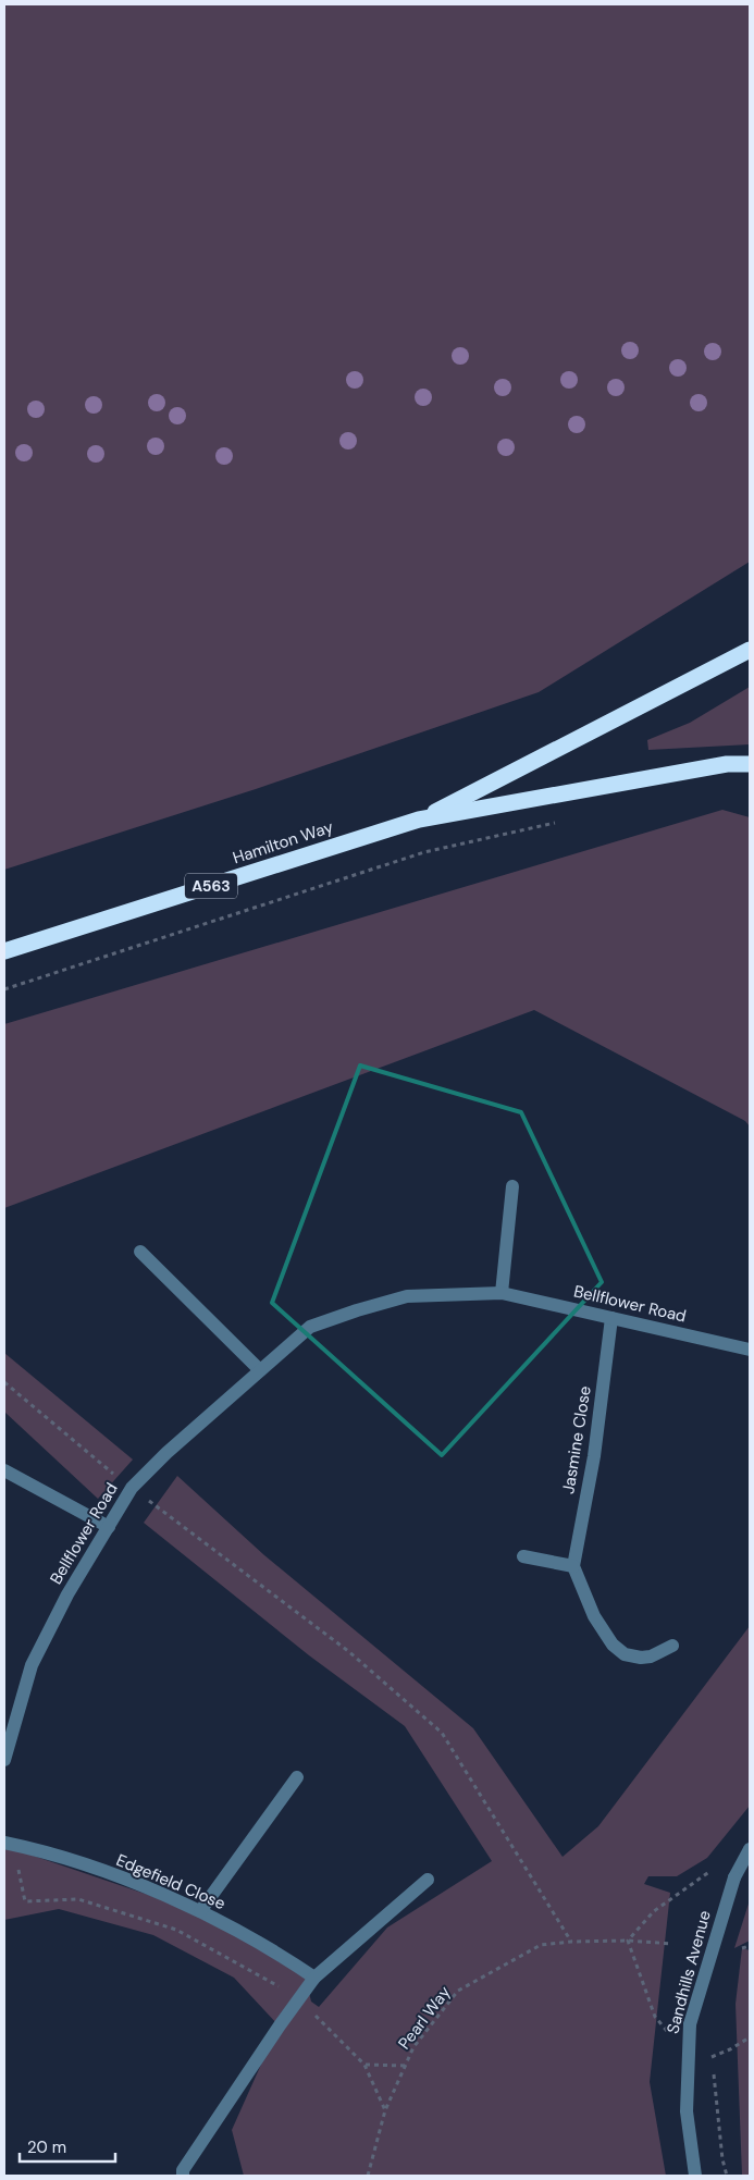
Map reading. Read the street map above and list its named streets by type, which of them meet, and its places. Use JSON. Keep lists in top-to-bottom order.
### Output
{
  "streets": {
    "highway": ["Hamilton Way", "A563"],
    "street": [
      "Bellflower Road",
      "Jasmine Close",
      "Edgefield Close",
      "Sandhills Avenue"
    ],
    "path": ["Pearl Way"]
  },
  "crossings": [
    ["Bellflower Road", "Jasmine Close"]
  ],
  "scale_bar": "20 m"
}
